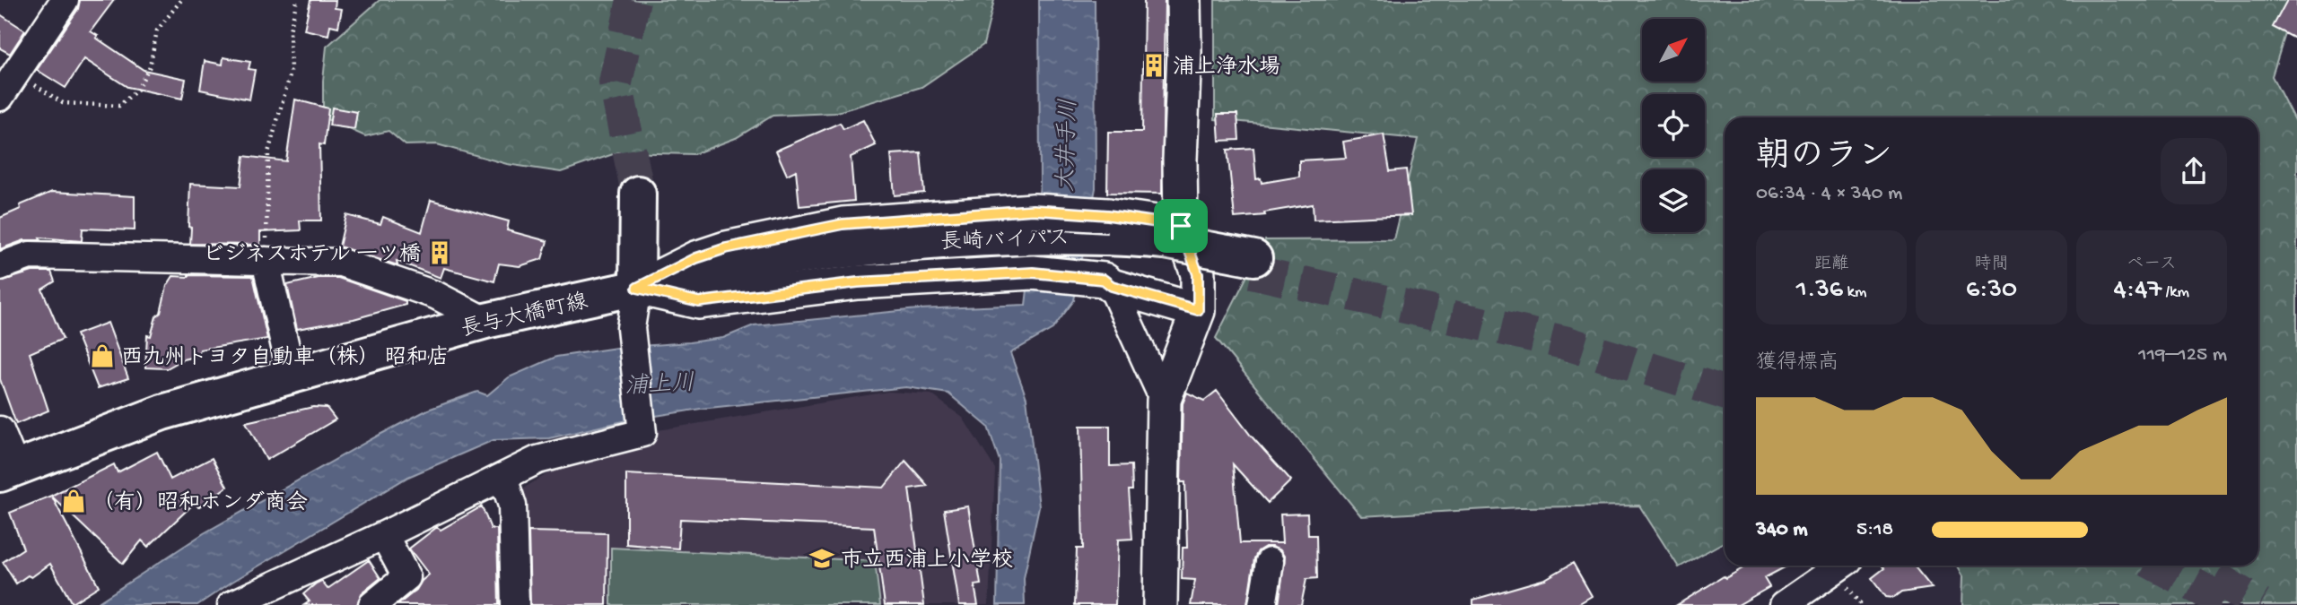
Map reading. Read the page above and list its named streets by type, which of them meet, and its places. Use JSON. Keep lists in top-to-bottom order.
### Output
{
  "streets": {
    "main road": ["長崎バイパス", "長与大橋町線"]
  },
  "crossings": [
    ["長崎バイパス", "長与大橋町線"]
  ],
  "water": ["大井手川", "浦上川"],
  "places": {
    "building": ["浦上浄水場", "ビジネスホテル 一ツ橋"],
    "shop": ["西九州トヨタ自動車（株） 昭和店", "（有）昭和ホンダ商会"],
    "school or university": ["市立西浦上小学校"]
  },
  "north": "top right",
  "page": {
    "heading": ["朝のラン", "06:34 · 4 × 340 m"],
    "stats": [
      ["距離", "1.36 km"],
      ["時間", "6:30"],
      ["ペース", "4:47 /km"]
    ],
    "chart": ["獲得標高", "119–125 m"],
    "list": [
      {
        "name": "340 m",
        "note": "5:18"
      }
    ]
  }
}
